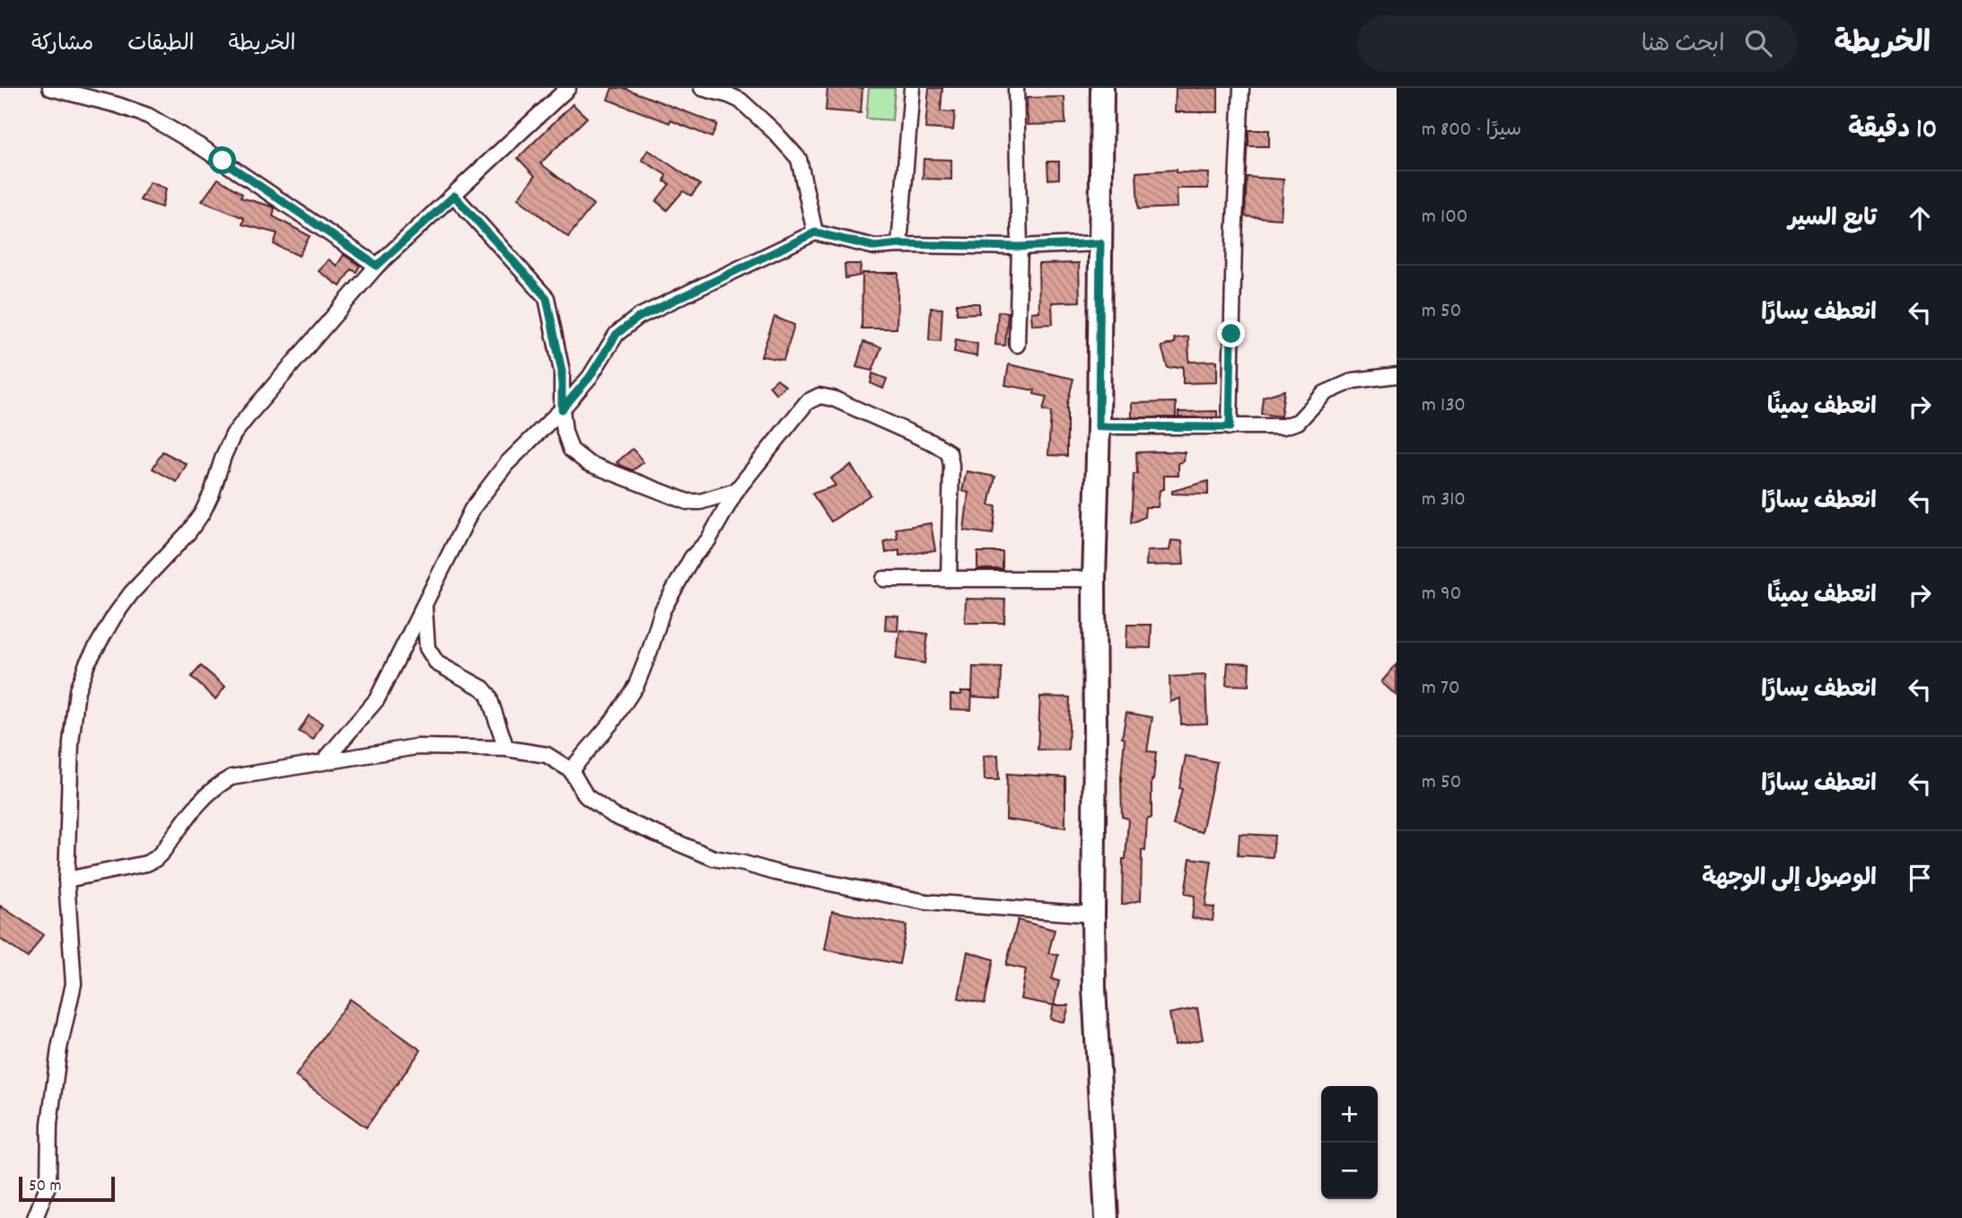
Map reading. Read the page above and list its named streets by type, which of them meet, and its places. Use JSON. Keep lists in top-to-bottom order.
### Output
{
  "scale_bar": "50 m",
  "page": {
    "header": "الخريطة",
    "search": "ابحث هنا",
    "nav": ["الخريطة", "الطبقات", "مشاركة"],
    "heading": ["10 دقيقة", "سيرًا · 800 m"],
    "list": [
      ["تابع السير", "100 m"],
      ["انعطف يسارًا", "50 m"],
      ["انعطف يمينًا", "130 m"],
      ["انعطف يسارًا", "310 m"],
      ["انعطف يمينًا", "90 m"],
      ["انعطف يسارًا", "70 m"],
      ["انعطف يسارًا", "50 m"],
      "الوصول إلى الوجهة"
    ],
    "map_buttons": ["+", "−"],
    "scale": "50 m"
  }
}
